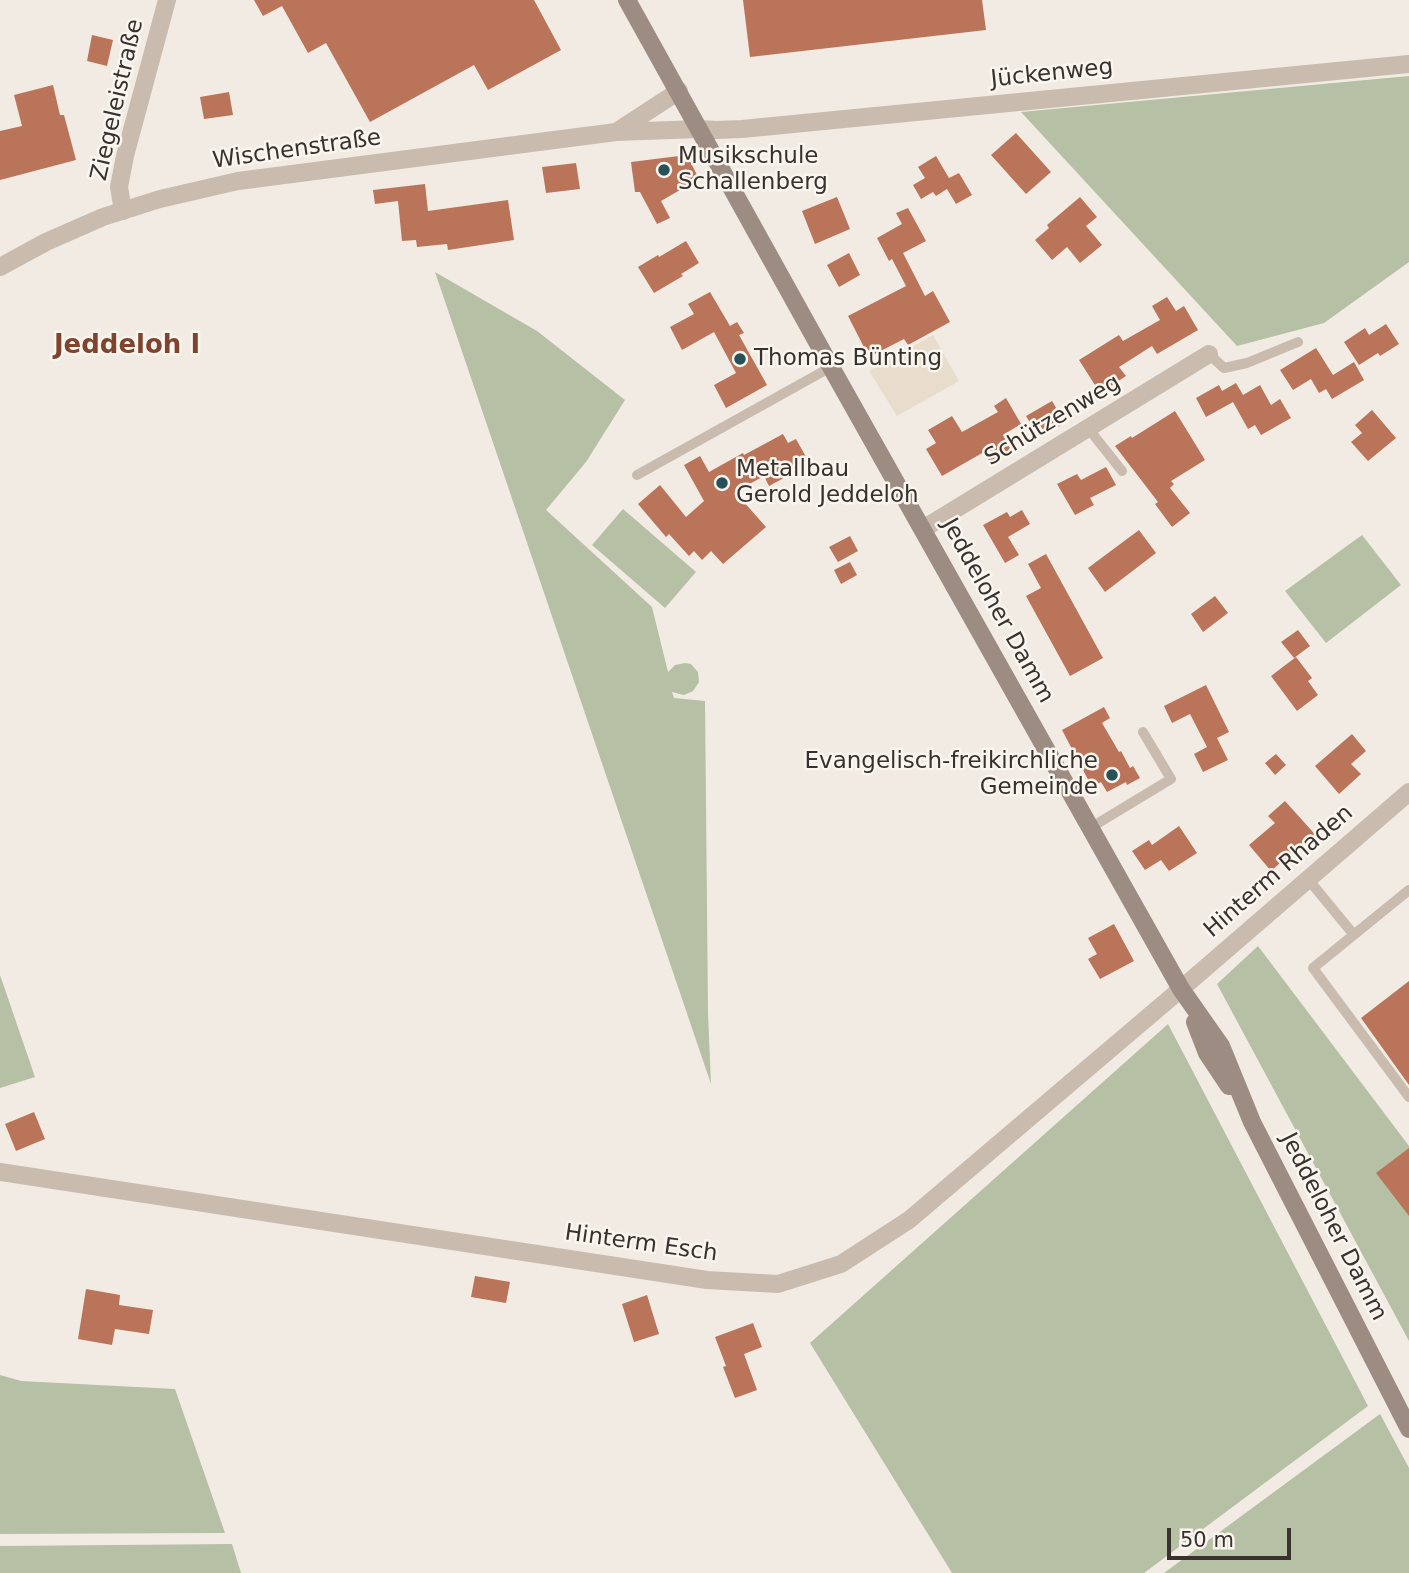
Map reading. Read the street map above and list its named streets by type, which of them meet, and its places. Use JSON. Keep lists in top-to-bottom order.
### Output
{
  "streets": {
    "main road": ["Jeddeloher Damm"],
    "street": [
      "Jückenweg",
      "Ziegeleistraße",
      "Wischenstraße",
      "Schützenweg",
      "Hinterm Rhaden",
      "Hinterm Esch"
    ]
  },
  "crossings": [
    ["Jückenweg", "Wischenstraße"],
    ["Jückenweg", "Jeddeloher Damm"],
    ["Ziegeleistraße", "Wischenstraße"],
    ["Wischenstraße", "Jeddeloher Damm"],
    ["Schützenweg", "Jeddeloher Damm"],
    ["Jeddeloher Damm", "Hinterm Rhaden"],
    ["Jeddeloher Damm", "Hinterm Esch"],
    ["Hinterm Rhaden", "Hinterm Esch"]
  ],
  "districts": ["Jeddeloh I"],
  "places": [
    "Musikschule Schallenberg",
    "Thomas Bünting",
    "Metallbau Gerold Jeddeloh",
    "Evangelisch-freikirchliche Gemeinde"
  ],
  "scale_bar": "50 m"
}
